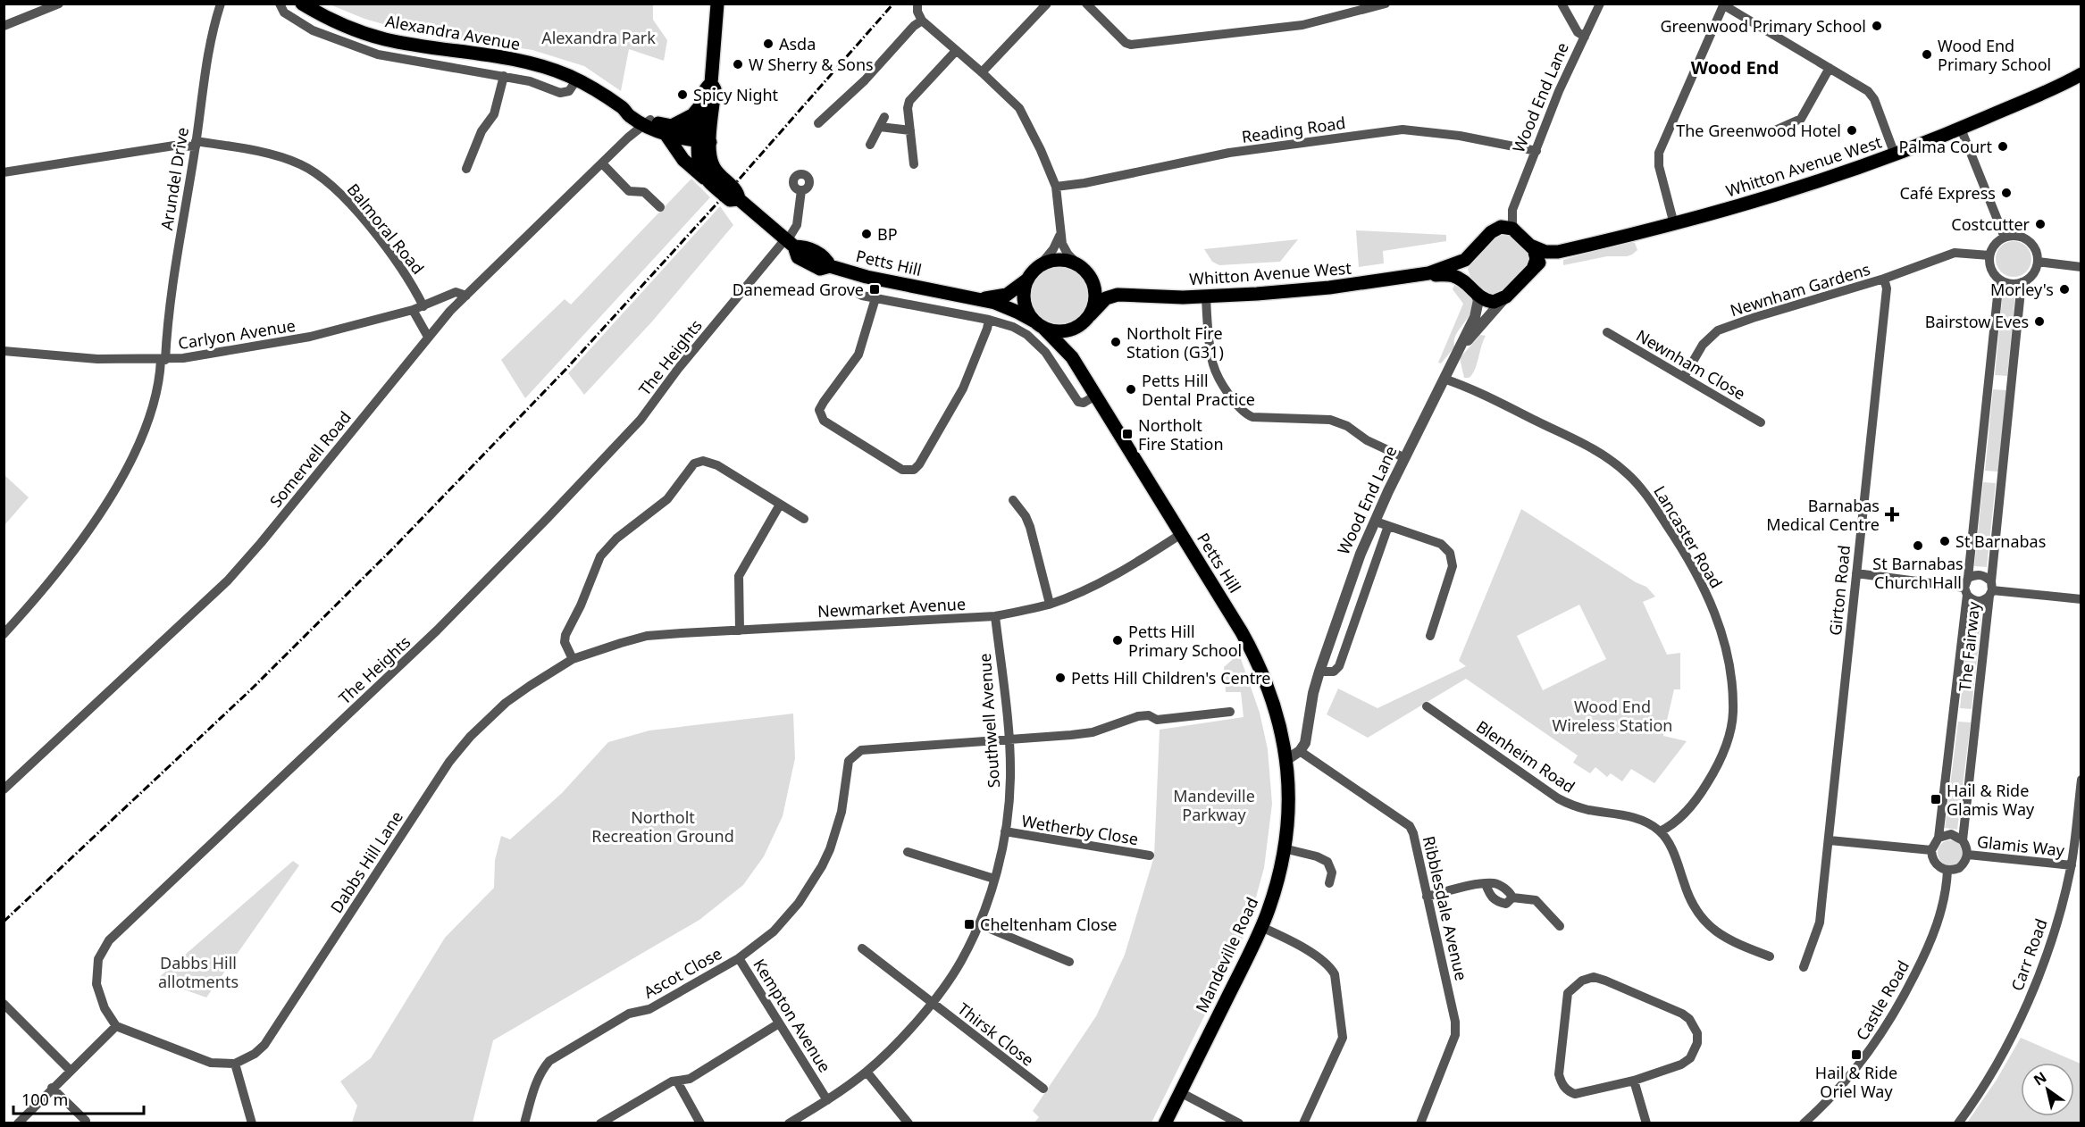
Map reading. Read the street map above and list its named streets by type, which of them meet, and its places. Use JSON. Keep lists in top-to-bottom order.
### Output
{
  "streets": {
    "main road": [
      "Alexandra Avenue",
      "Wood End Lane",
      "Whitton Avenue West",
      "Petts Hill",
      "Mandeville Road"
    ],
    "street": [
      "Reading Road",
      "Arundel Drive",
      "Balmoral Road",
      "Newnham Gardens",
      "Carlyon Avenue",
      "The Heights",
      "Newnham Close",
      "Somervell Road",
      "Lancaster Road",
      "Girton Road",
      "Newmarket Avenue",
      "The Fairway",
      "Southwell Avenue",
      "Blenheim Road",
      "Wetherby Close",
      "Glamis Way",
      "Dabbs Hill Lane",
      "Ribblesdale Avenue",
      "Carr Road",
      "Ascot Close",
      "Castle Road",
      "Kempton Avenue",
      "Thirsk Close"
    ]
  },
  "crossings": [
    ["Alexandra Avenue", "Somervell Road"],
    ["Wood End Lane", "Reading Road"],
    ["Wood End Lane", "Whitton Avenue West"],
    ["Wood End Lane", "Lancaster Road"],
    ["Wood End Lane", "Ribblesdale Avenue"],
    ["Whitton Avenue West", "Petts Hill"],
    ["Arundel Drive", "Balmoral Road"],
    ["Arundel Drive", "Carlyon Avenue"],
    ["Balmoral Road", "Carlyon Avenue"],
    ["Petts Hill", "The Heights"],
    ["Petts Hill", "Newmarket Avenue"],
    ["Petts Hill", "Mandeville Road"],
    ["Newnham Gardens", "Newnham Close"],
    ["Newnham Gardens", "Girton Road"],
    ["Newnham Gardens", "The Fairway"],
    ["Carlyon Avenue", "Somervell Road"],
    ["Lancaster Road", "Blenheim Road"],
    ["Newmarket Avenue", "Southwell Avenue"],
    ["Newmarket Avenue", "Dabbs Hill Lane"],
    ["The Fairway", "Glamis Way"],
    ["The Fairway", "Castle Road"],
    ["Southwell Avenue", "Wetherby Close"],
    ["Southwell Avenue", "Kempton Avenue"],
    ["Southwell Avenue", "Thirsk Close"],
    ["Glamis Way", "Carr Road"],
    ["Glamis Way", "Castle Road"],
    ["Ascot Close", "Kempton Avenue"]
  ],
  "districts": ["Wood End"],
  "parks": [
    "Alexandra Park",
    "Wood End Wireless Station",
    "Mandeville Parkway",
    "Northolt Recreation Ground",
    "Dabbs Hill allotments"
  ],
  "places": {
    "other": [
      "Greenwood Primary School",
      "Asda",
      "Wood End Primary School",
      "W Sherry & Sons",
      "Spicy Night",
      "The Greenwood Hotel",
      "Palma Court",
      "Café Express",
      "Costcutter",
      "BP",
      "Morley's",
      "Bairstow Eves",
      "Northolt Fire Station (G31)",
      "Petts Hill Dental Practice",
      "St Barnabas",
      "St Barnabas Church Hall",
      "Petts Hill Primary School",
      "Petts Hill Children's Centre"
    ],
    "transit": [
      "Danemead Grove",
      "Northolt Fire Station",
      "Hail & Ride Glamis Way",
      "Cheltenham Close",
      "Hail & Ride Oriel Way"
    ],
    "health": ["Barnabas Medical Centre"]
  },
  "scale_bar": "100 m",
  "north": "top left"
}
